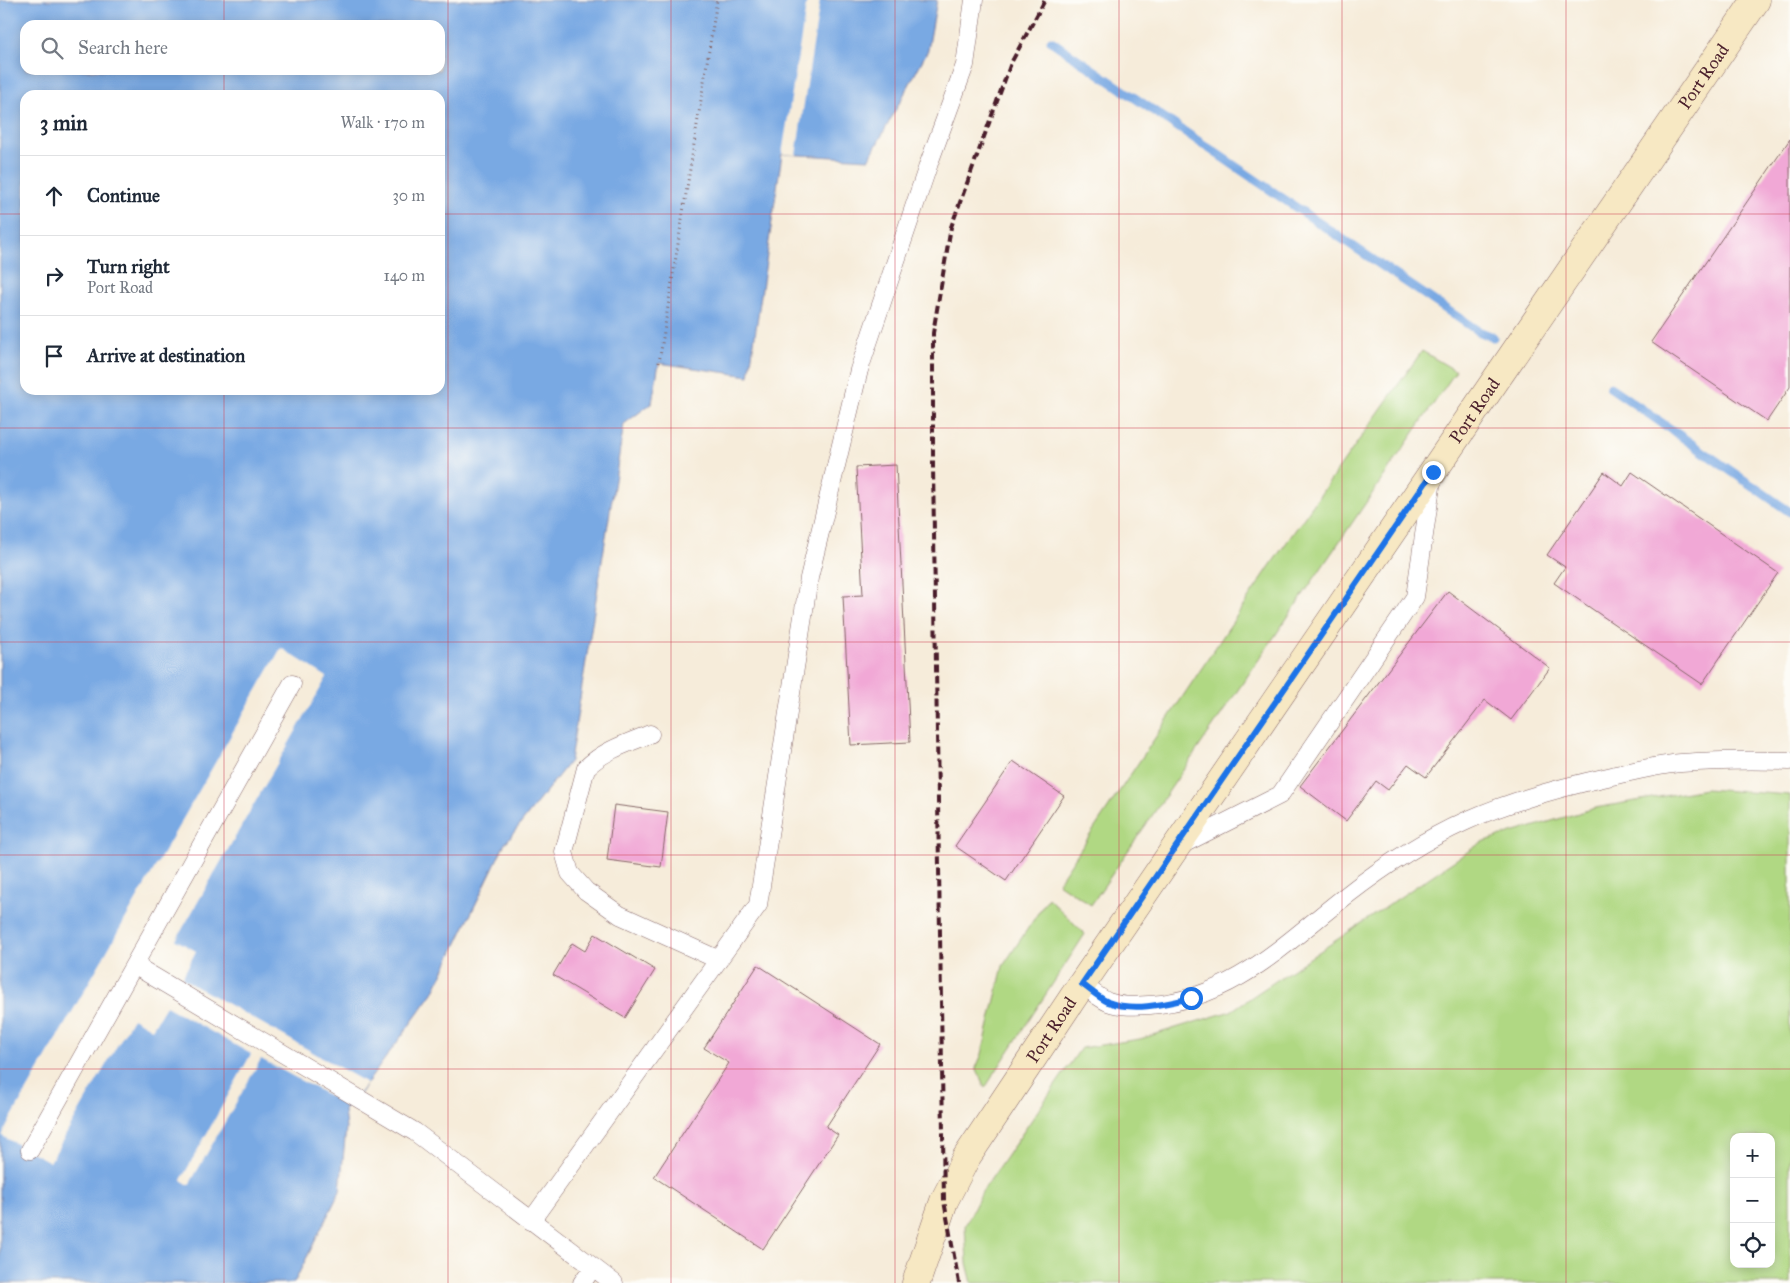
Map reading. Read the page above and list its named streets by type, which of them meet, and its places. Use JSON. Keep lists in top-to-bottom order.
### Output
{
  "streets": {
    "main road": ["Port Road"]
  },
  "page": {
    "search": "Search here",
    "heading": ["3 min", "Walk · 170 m"],
    "list": [
      ["Continue", "30 m"],
      ["Turn right", "Port Road", "140 m"],
      "Arrive at destination"
    ],
    "map_buttons": ["+", "−"]
  }
}
